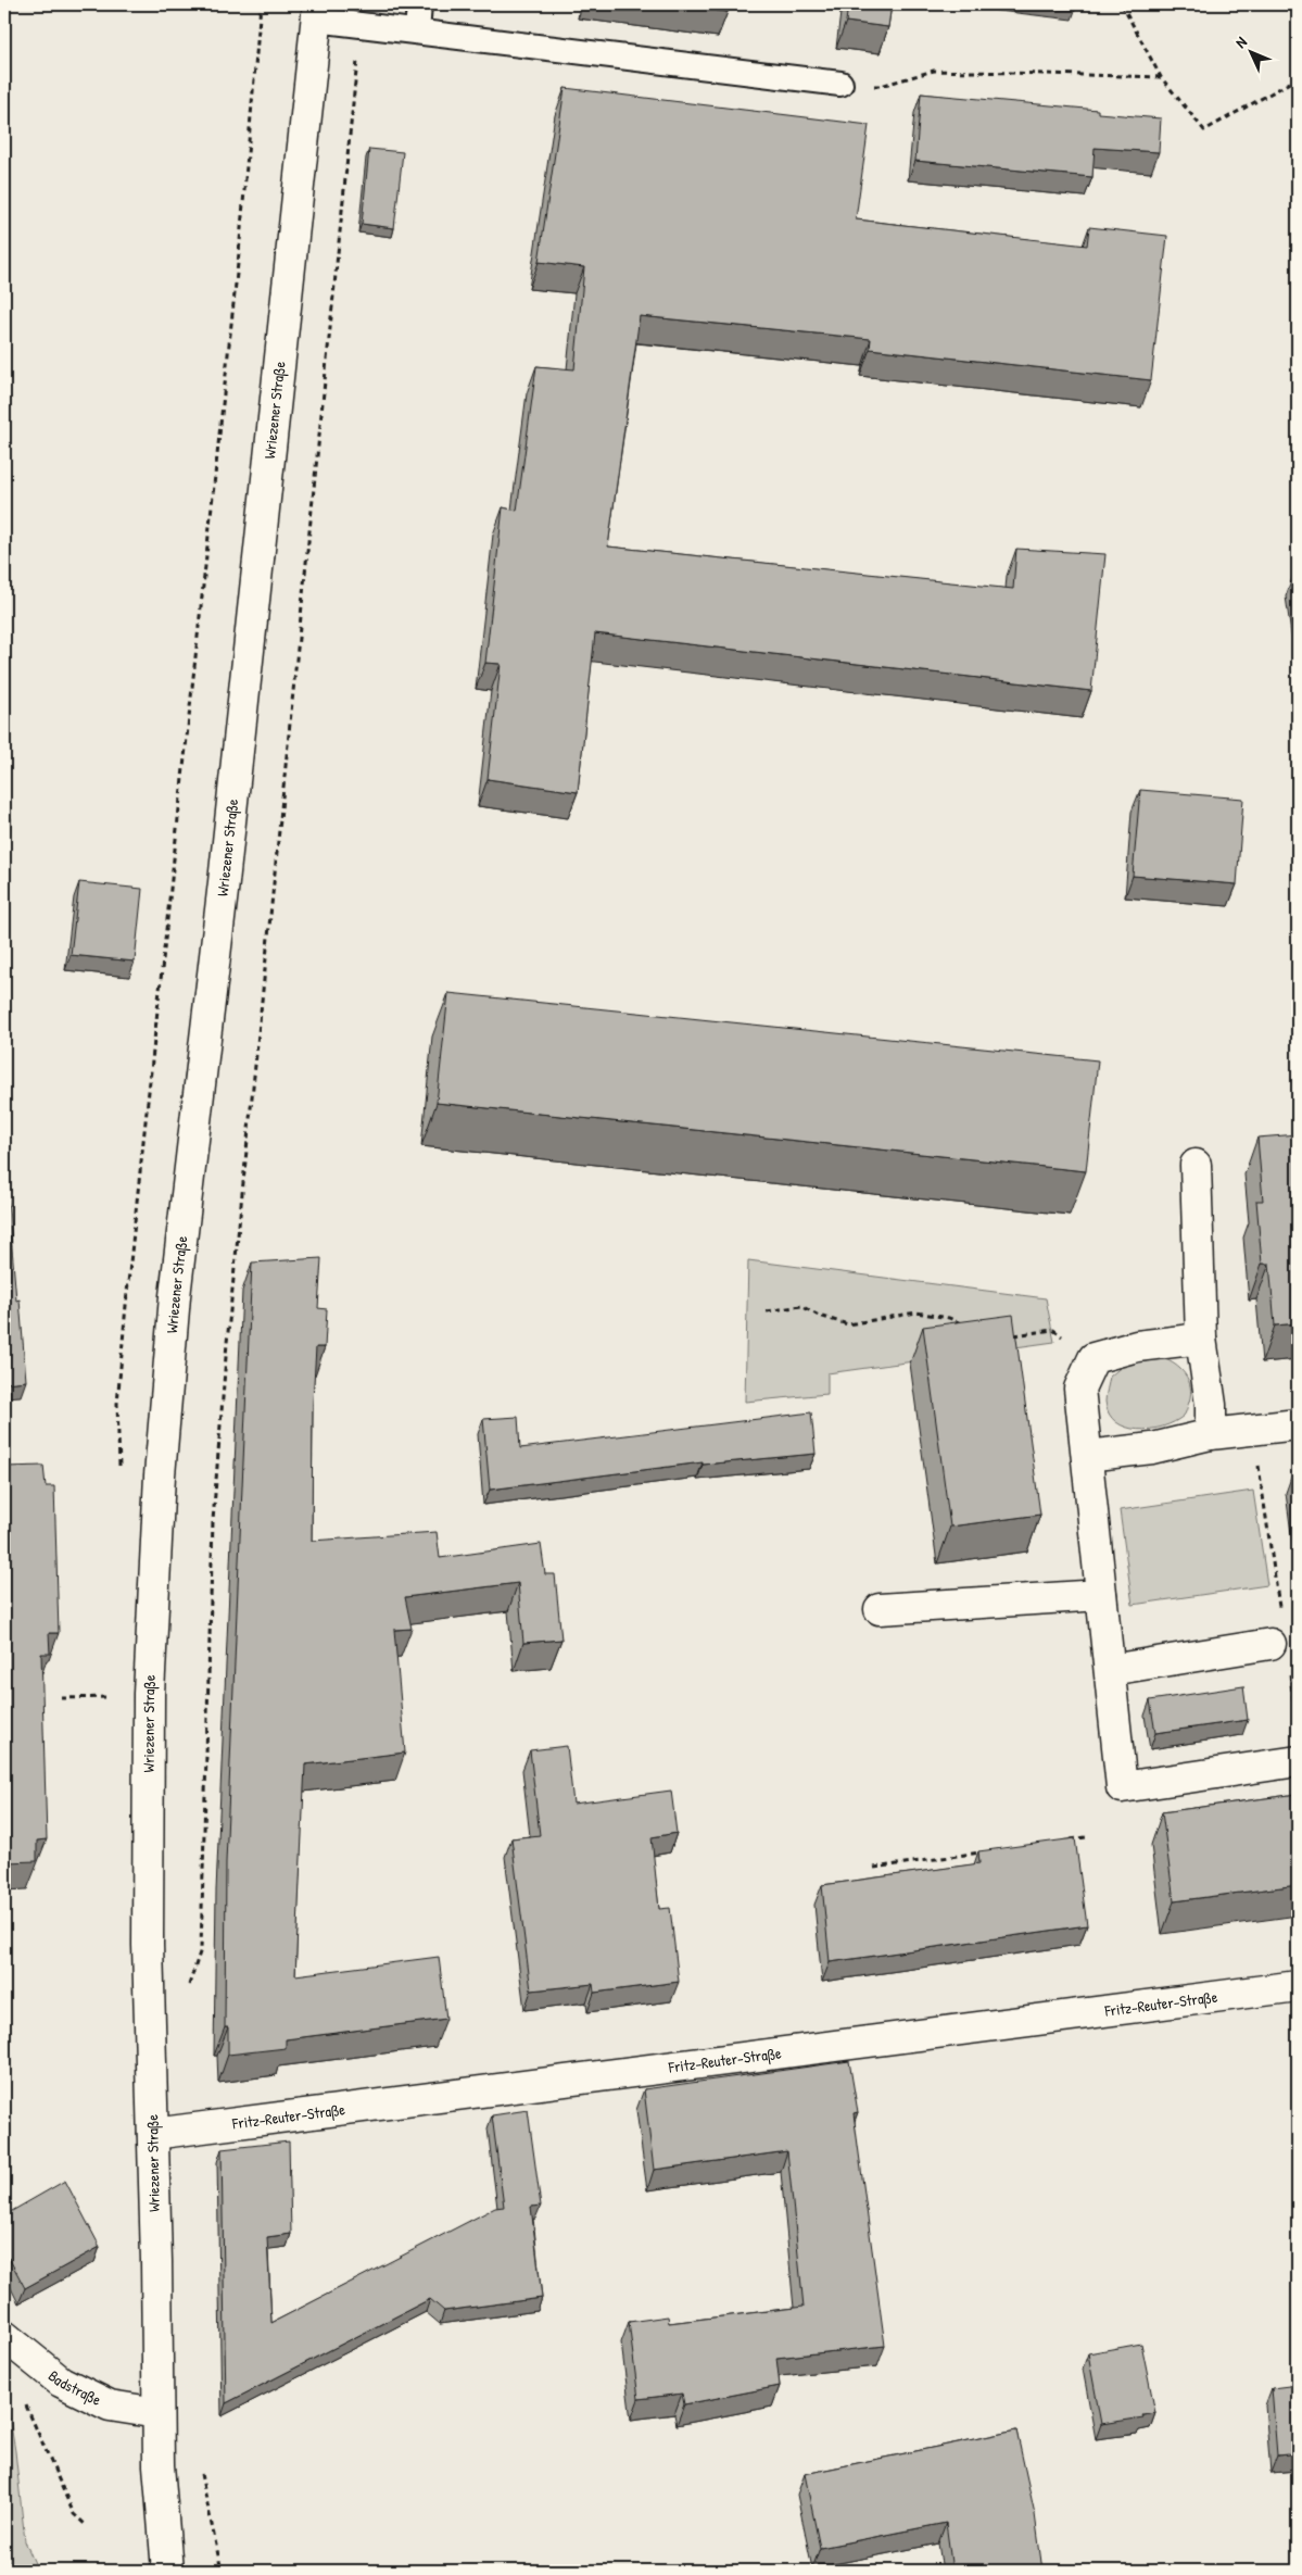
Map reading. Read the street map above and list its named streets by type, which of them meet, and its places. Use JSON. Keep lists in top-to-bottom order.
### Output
{
  "streets": {
    "street": ["Wriezener Straße", "Fritz-Reuter-Straße", "Badstraße"]
  },
  "crossings": [
    ["Wriezener Straße", "Fritz-Reuter-Straße"],
    ["Wriezener Straße", "Badstraße"]
  ],
  "north": "top left"
}
